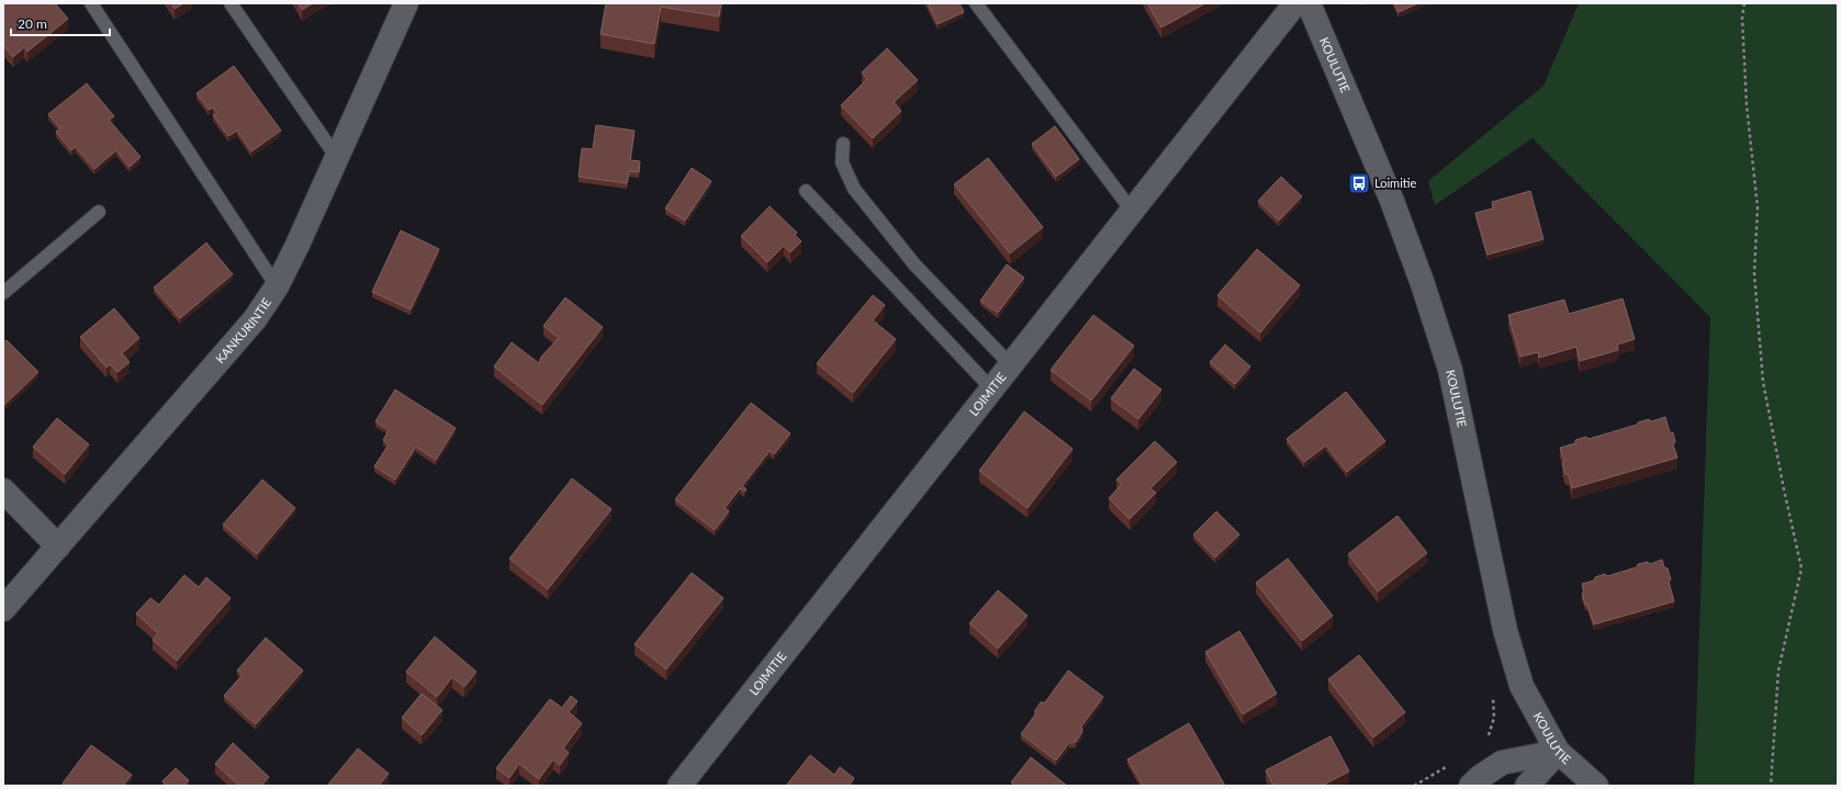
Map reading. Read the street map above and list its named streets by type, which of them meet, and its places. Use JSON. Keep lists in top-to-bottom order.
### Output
{
  "streets": {
    "street": ["KOULUTIE", "KANKURINTIE", "LOIMITIE"]
  },
  "places": {
    "bus stop": ["Loimitie"]
  },
  "scale_bar": "20 m"
}
